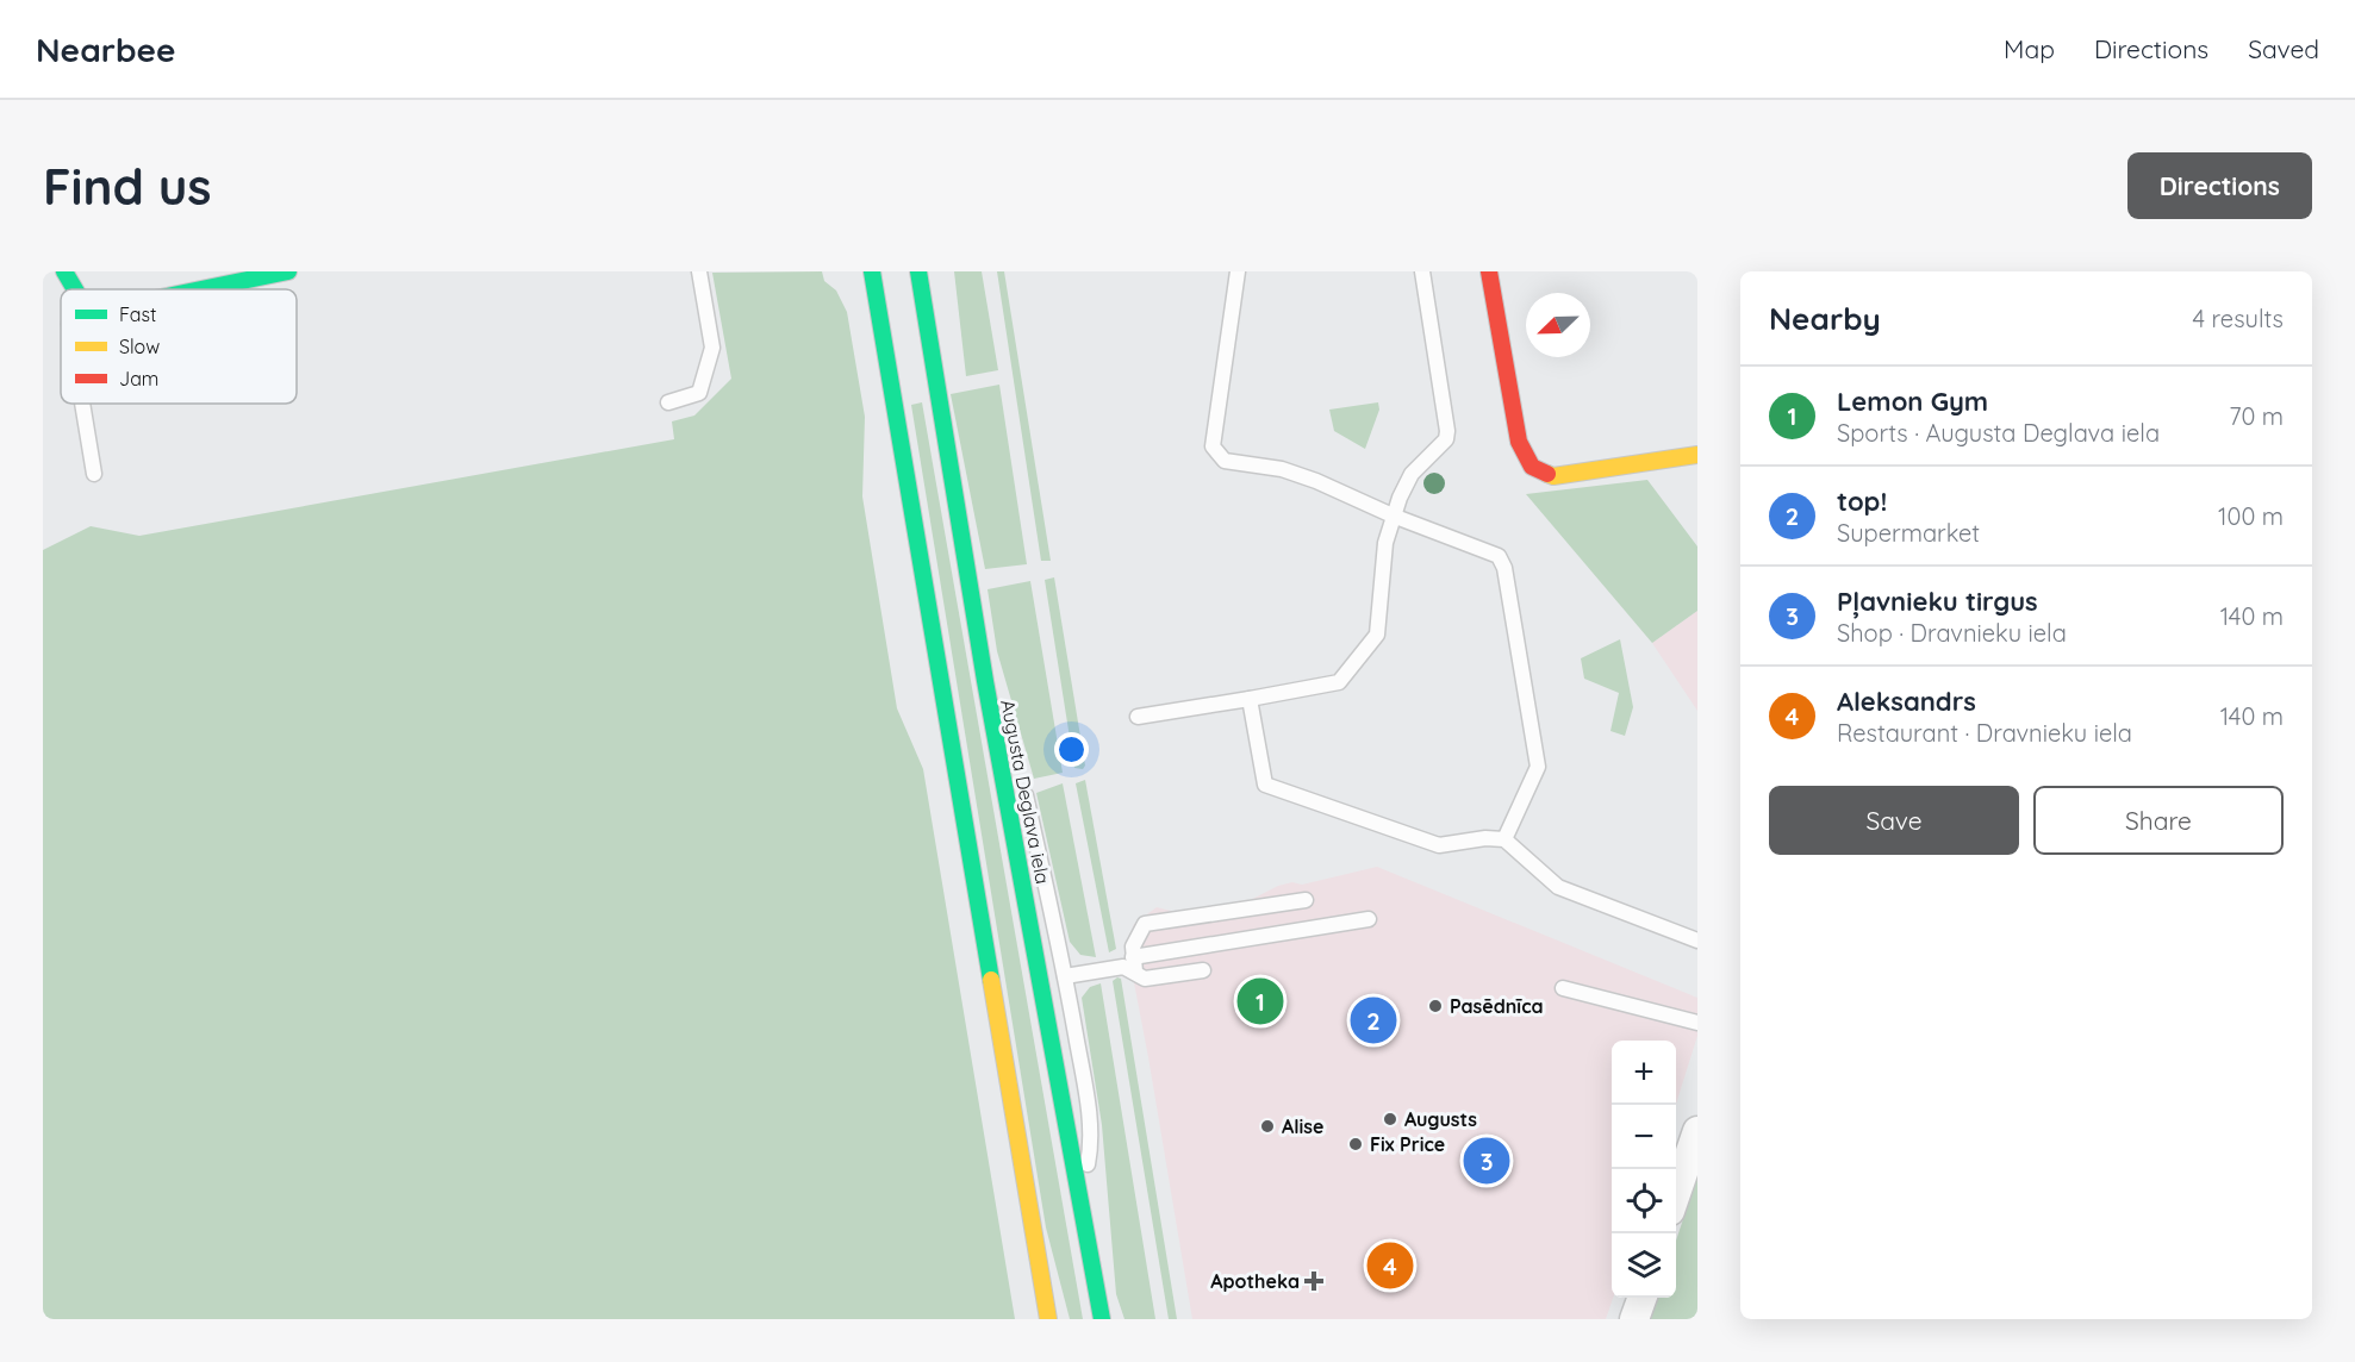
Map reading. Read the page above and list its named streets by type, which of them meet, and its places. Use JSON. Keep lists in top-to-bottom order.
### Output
{
  "streets": {
    "main road": ["Augusta Deglava iela"]
  },
  "places": {
    "other": [
      "Pasēdnīca",
      "Augusts",
      "Alise",
      "Fix Price"
    ],
    "health": ["Apotheka"]
  },
  "legend": ["Fast", "Slow", "Jam"],
  "north": "bottom left",
  "page": {
    "header": "Nearbee",
    "nav": ["Map", "Directions", "Saved"],
    "buttons": [
      "Directions",
      ["Save", "Share"]
    ],
    "title": "Find us",
    "heading": ["Nearby", "4 results"],
    "list": [
      {
        "mark": "1",
        "name": "Lemon Gym",
        "note": "Sports · Augusta Deglava iela",
        "value": "70 m"
      },
      {
        "mark": "2",
        "name": "top!",
        "note": "Supermarket",
        "value": "100 m"
      },
      {
        "mark": "3",
        "name": "Pļavnieku tirgus",
        "note": "Shop · Dravnieku iela",
        "value": "140 m"
      },
      {
        "mark": "4",
        "name": "Aleksandrs",
        "note": "Restaurant · Dravnieku iela",
        "value": "140 m"
      }
    ],
    "pins": [
      "1",
      "2",
      "3",
      "4"
    ],
    "map_buttons": ["+", "−"]
  }
}
